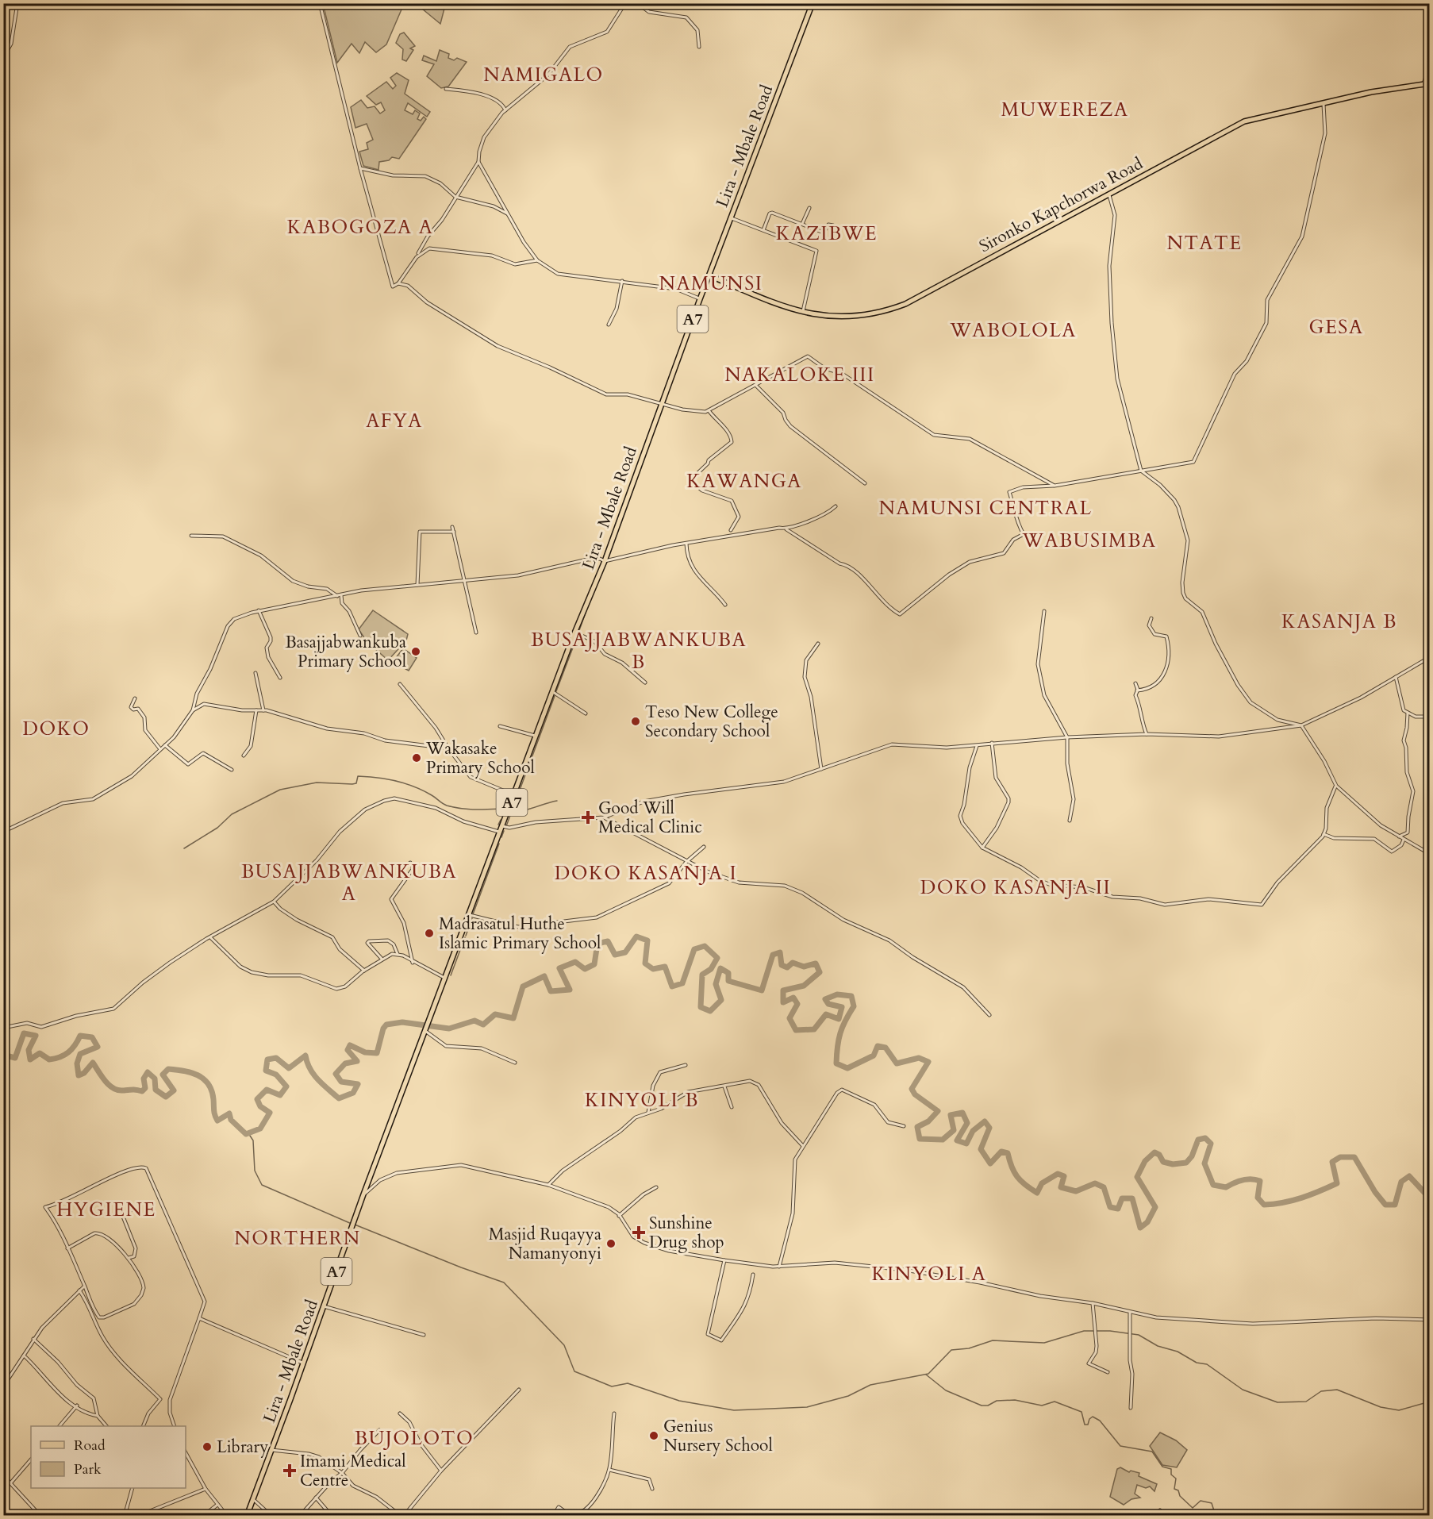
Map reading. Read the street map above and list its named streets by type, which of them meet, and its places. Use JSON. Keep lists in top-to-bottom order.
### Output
{
  "streets": {
    "main road": ["Lira - Mbale Road", "Sironko Kapchorwa Road", "A7"]
  },
  "crossings": [
    ["Lira - Mbale Road", "Sironko Kapchorwa Road"]
  ],
  "districts": [
    "NAMIGALO",
    "MUWEREZA",
    "KABOGOZA A",
    "KAZIBWE",
    "NTATE",
    "NAMUNSI",
    "GESA",
    "WABOLOLA",
    "NAKALOKE III",
    "AFYA",
    "KAWANGA",
    "NAMUNSI CENTRAL",
    "WABUSIMBA",
    "KASANJA B",
    "BUSAJJABWANKUBA B",
    "DOKO",
    "BUSAJJABWANKUBA A",
    "DOKO KASANJA I",
    "DOKO KASANJA II",
    "KINYOLI B",
    "HYGIENE",
    "NORTHERN",
    "KINYOLI A",
    "BUJOLOTO"
  ],
  "places": {
    "other": [
      "Basajjabwankuba Primary School",
      "Teso New College Secondary School",
      "Wakasake Primary School",
      "Madrasatul Huthe Islamic Primary School",
      "Masjid Ruqayya Namanyonyi",
      "Genius Nursery School",
      "Library"
    ],
    "health": ["Good Will Medical Clinic", "Sunshine Drug shop", "Imami Medical Centre"]
  },
  "legend": ["Road", "Park"]
}
